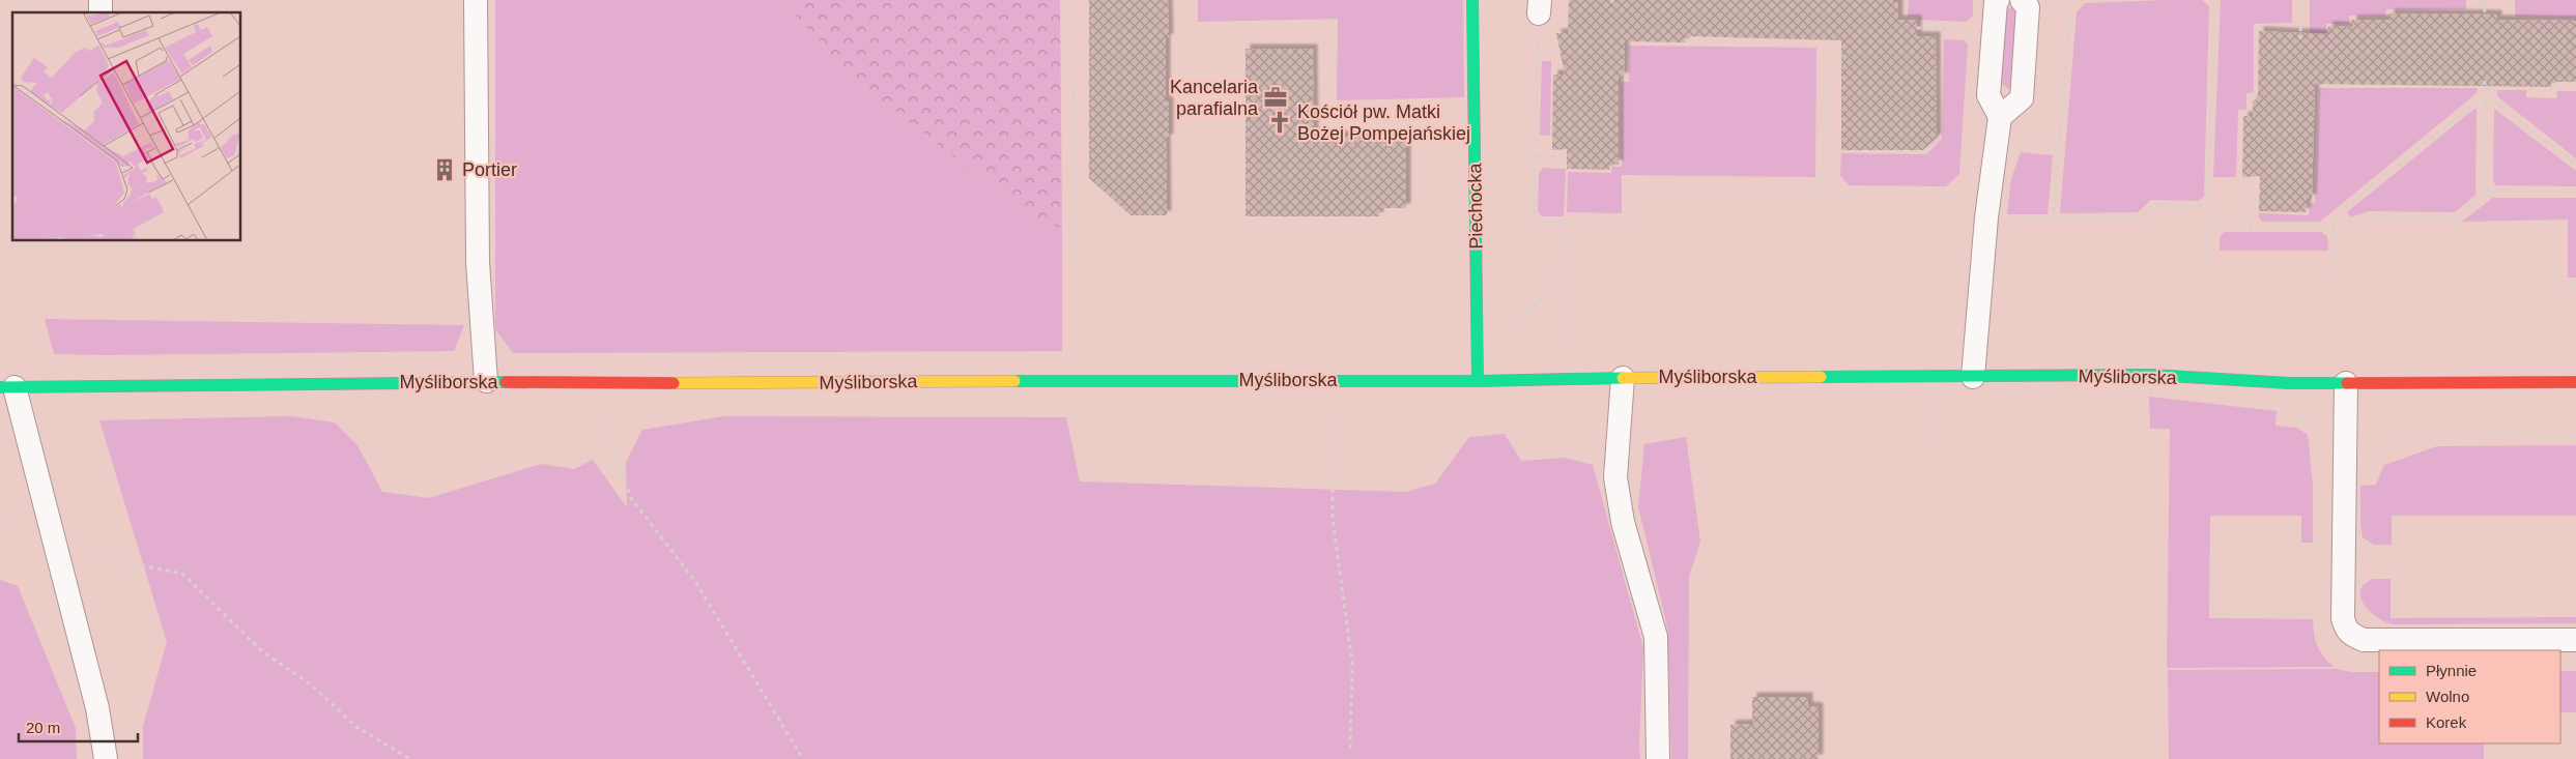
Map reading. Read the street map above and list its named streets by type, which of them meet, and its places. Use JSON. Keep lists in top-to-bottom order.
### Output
{
  "streets": {
    "street": ["Piechocka", "Myśliborska"]
  },
  "crossings": [
    ["Piechocka", "Myśliborska"]
  ],
  "places": {
    "office": ["Kancelaria parafialna"],
    "church": ["Kościół pw. Matki Bożej Pompejańskiej"],
    "building": ["Portier"]
  },
  "legend": ["Płynnie", "Wolno", "Korek"],
  "scale_bar": "20 m"
}
